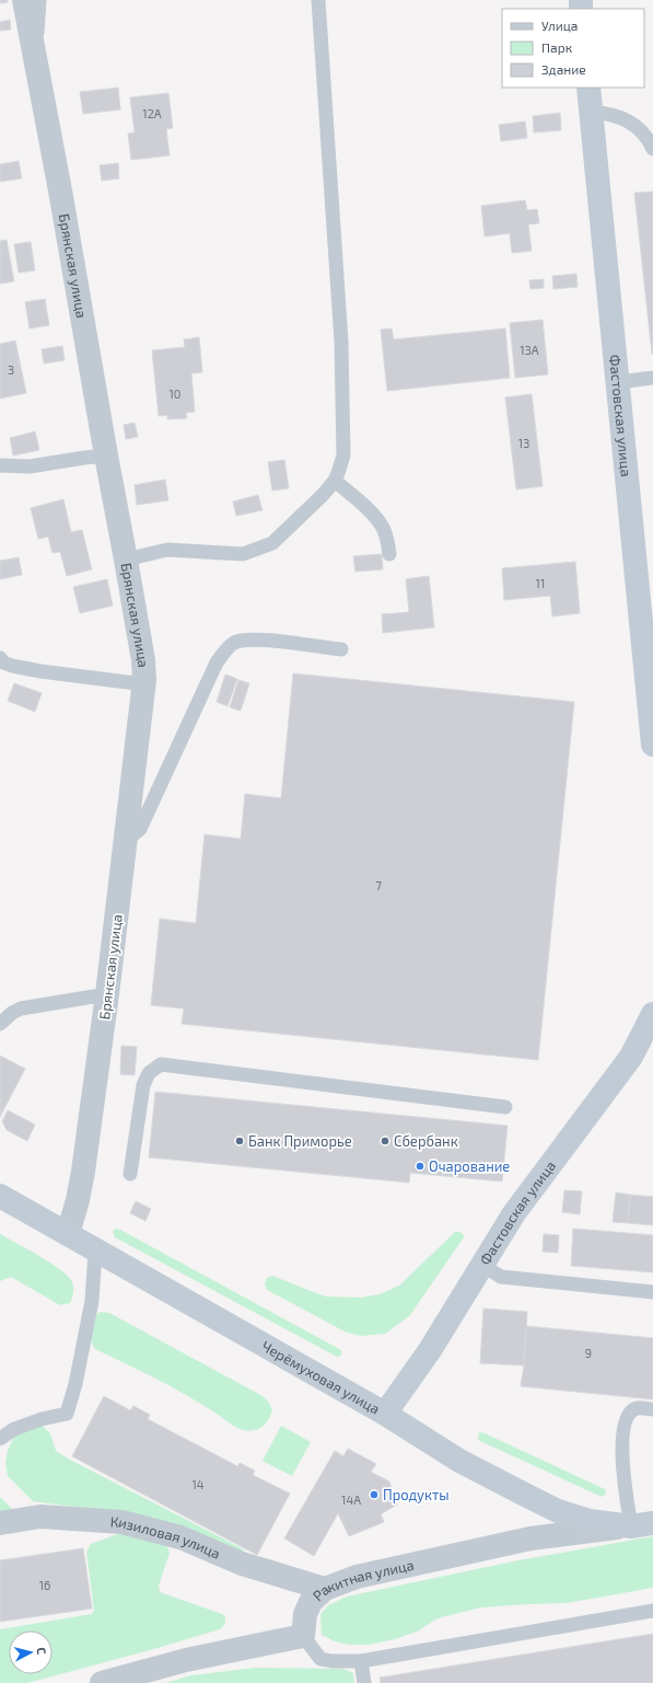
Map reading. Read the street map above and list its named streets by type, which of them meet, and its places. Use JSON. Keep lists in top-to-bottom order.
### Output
{
  "streets": {
    "main road": ["Фастовская улица", "Черёмуховая улица"],
    "street": ["Брянская улица", "Кизиловая улица", "Ракитная улица"]
  },
  "crossings": [
    ["Брянская улица", "Черёмуховая улица"],
    ["Фастовская улица", "Черёмуховая улица"],
    ["Черёмуховая улица", "Ракитная улица"],
    ["Кизиловая улица", "Ракитная улица"]
  ],
  "places": [
    "Банк Приморье",
    "Сбербанк",
    "Очарование",
    "Продукты"
  ],
  "house_numbers": [
    "12А",
    "13А",
    "3",
    "10",
    "13",
    "11",
    "7",
    "9",
    "14",
    "14А",
    "16"
  ],
  "legend": ["Улица", "Парк", "Здание"],
  "north": "right"
}
